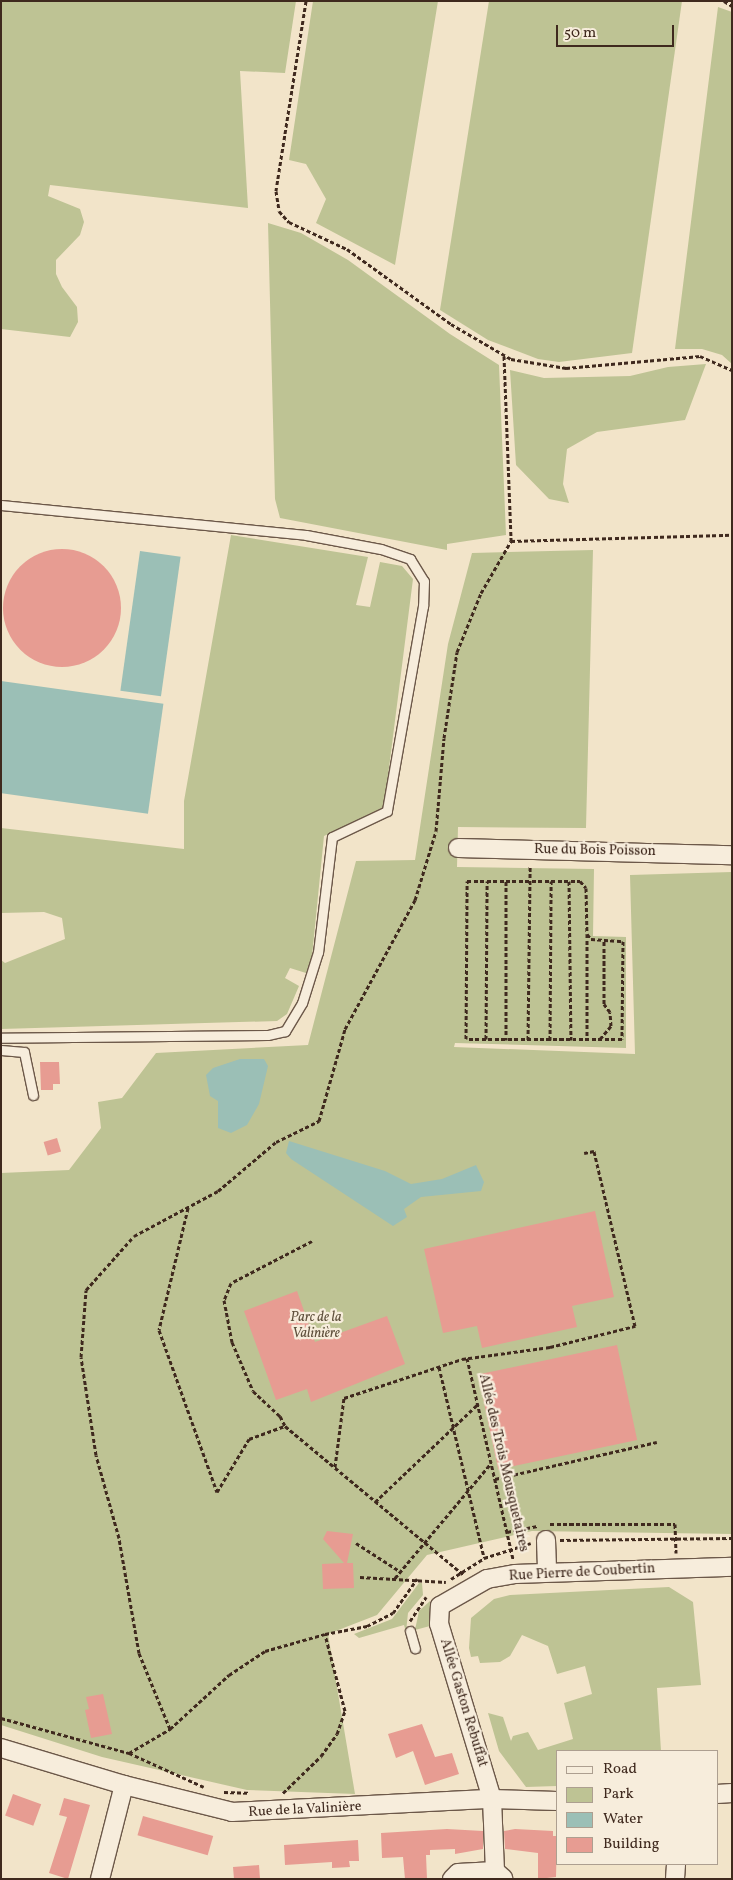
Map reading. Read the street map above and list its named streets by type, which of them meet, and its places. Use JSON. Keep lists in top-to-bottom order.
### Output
{
  "streets": {
    "street": [
      "Rue du Bois Poisson",
      "Rue Pierre de Coubertin",
      "Allée Gaston Rebuffat",
      "Rue de la Valinière"
    ],
    "path": ["Allée des Trois Mousquetaires"]
  },
  "crossings": [
    ["Allée des Trois Mousquetaires", "Rue Pierre de Coubertin"],
    ["Rue Pierre de Coubertin", "Allée Gaston Rebuffat"],
    ["Allée Gaston Rebuffat", "Rue de la Valinière"]
  ],
  "parks": ["Parc de la Valinière"],
  "legend": [
    "Road",
    "Park",
    "Water",
    "Building"
  ],
  "scale_bar": "50 m"
}
